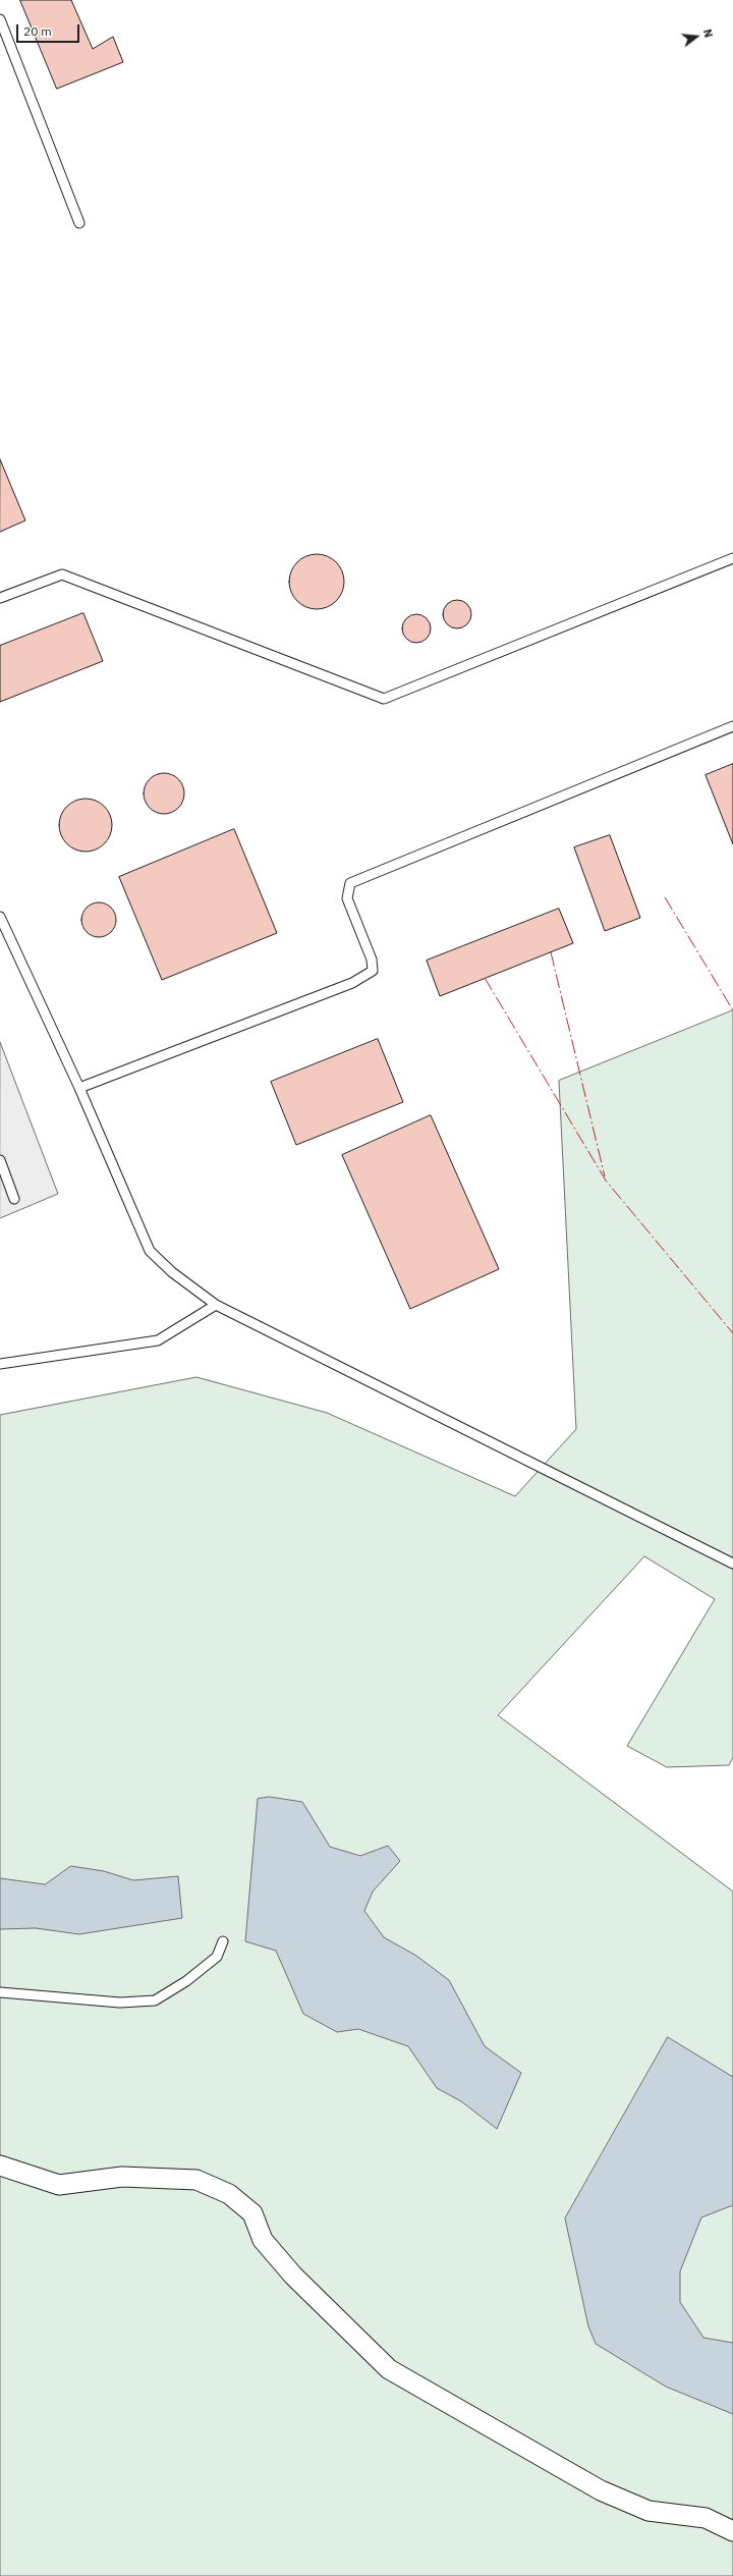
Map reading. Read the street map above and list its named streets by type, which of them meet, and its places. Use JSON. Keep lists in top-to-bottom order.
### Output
{
  "scale_bar": "20 m",
  "north": "right"
}
